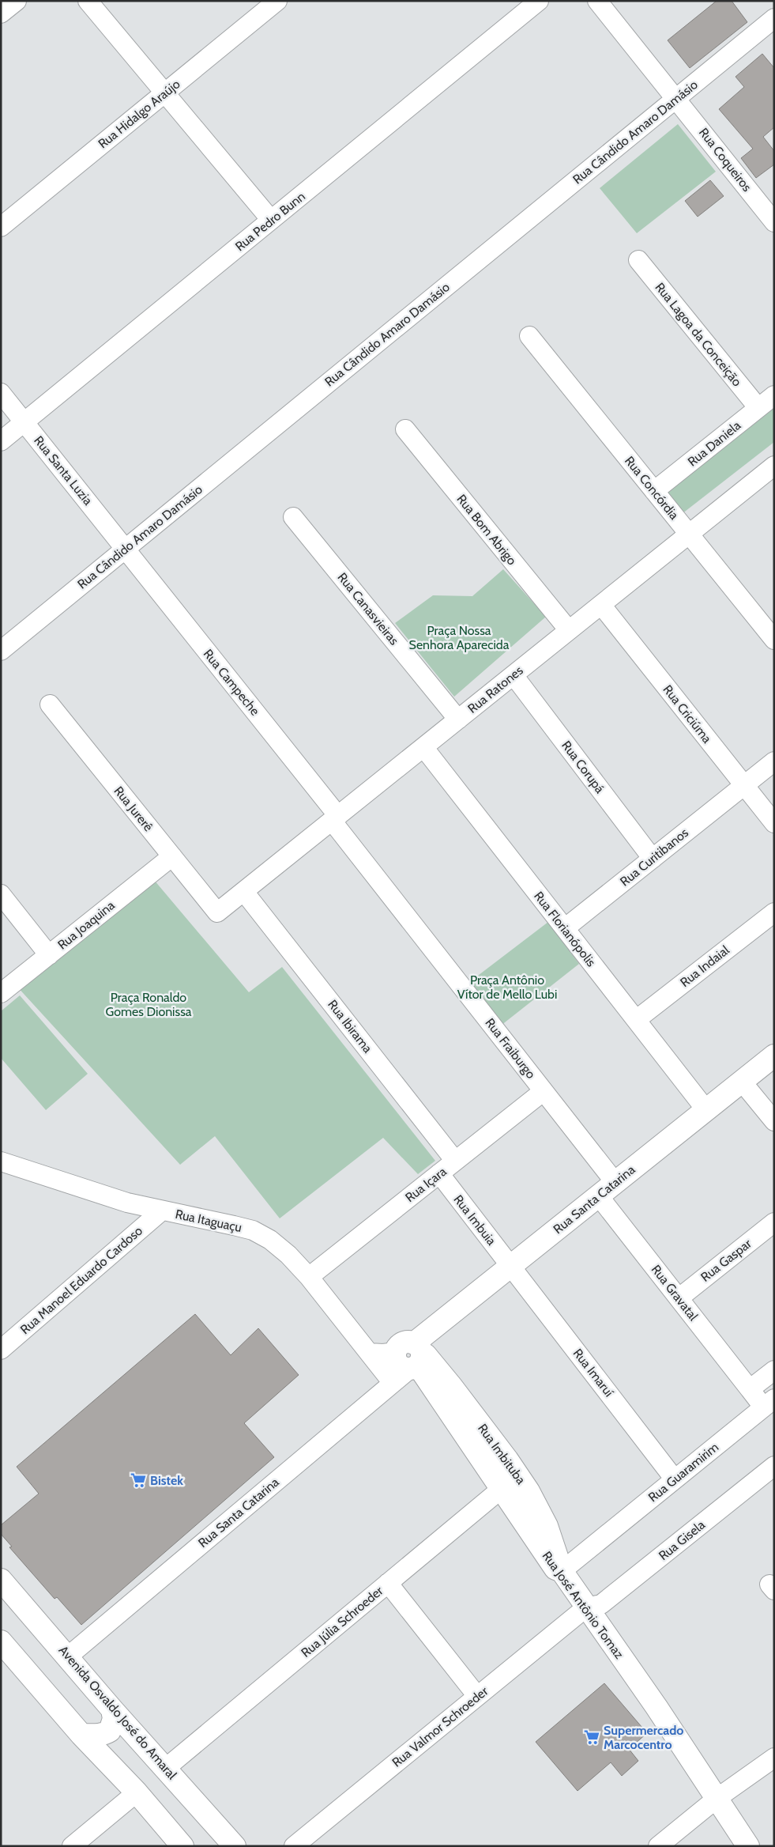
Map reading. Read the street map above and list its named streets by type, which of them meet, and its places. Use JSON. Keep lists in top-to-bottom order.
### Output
{
  "streets": {
    "main road": [
      "Rua Santa Catarina",
      "Rua Imbituba",
      "Rua José Antônio Tomaz",
      "Avenida Osvaldo José do Amaral"
    ],
    "street": [
      "Rua Hidalgo Araújo",
      "Rua Cândido Amaro Damásio",
      "Rua Coqueiros",
      "Rua Pedro Bunn",
      "Rua Lagoa da Conceição",
      "Rua Daniela",
      "Rua Santa Luzia",
      "Rua Concórdia",
      "Rua Bom Abrigo",
      "Rua Canasvieiras",
      "Rua Campeche",
      "Rua Ratones",
      "Rua Criciúma",
      "Rua Corupá",
      "Rua Jurerê",
      "Rua Curitibanos",
      "Rua Joaquina",
      "Rua Florianópolis",
      "Rua Indaial",
      "Rua Ibirama",
      "Rua Fraiburgo",
      "Rua Içara",
      "Rua Imbuia",
      "Rua Itaguaçu",
      "Rua Gaspar",
      "Rua Manoel Eduardo Cardoso",
      "Rua Gravatal",
      "Rua Imaruí",
      "Rua Guaramirim",
      "Rua Gisela",
      "Rua Júlia Schroeder",
      "Rua Valmor Schroeder"
    ]
  },
  "crossings": [
    ["Rua Cândido Amaro Damásio", "Rua Coqueiros"],
    ["Rua Cândido Amaro Damásio", "Rua Santa Luzia"],
    ["Rua Cândido Amaro Damásio", "Rua Campeche"],
    ["Rua Pedro Bunn", "Rua Santa Luzia"],
    ["Rua Lagoa da Conceição", "Rua Daniela"],
    ["Rua Daniela", "Rua Concórdia"],
    ["Rua Santa Luzia", "Rua Campeche"],
    ["Rua Concórdia", "Rua Ratones"],
    ["Rua Bom Abrigo", "Rua Ratones"],
    ["Rua Canasvieiras", "Rua Ratones"],
    ["Rua Campeche", "Rua Ratones"],
    ["Rua Campeche", "Rua Fraiburgo"],
    ["Rua Ratones", "Rua Criciúma"],
    ["Rua Ratones", "Rua Corupá"],
    ["Rua Ratones", "Rua Jurerê"],
    ["Rua Ratones", "Rua Florianópolis"],
    ["Rua Ratones", "Rua Ibirama"],
    ["Rua Ratones", "Rua Fraiburgo"],
    ["Rua Criciúma", "Rua Curitibanos"],
    ["Rua Corupá", "Rua Curitibanos"],
    ["Rua Jurerê", "Rua Joaquina"],
    ["Rua Curitibanos", "Rua Florianópolis"],
    ["Rua Florianópolis", "Rua Indaial"],
    ["Rua Florianópolis", "Rua Santa Catarina"],
    ["Rua Ibirama", "Rua Içara"],
    ["Rua Fraiburgo", "Rua Içara"],
    ["Rua Fraiburgo", "Rua Santa Catarina"],
    ["Rua Içara", "Rua Imbuia"],
    ["Rua Içara", "Rua Itaguaçu"],
    ["Rua Santa Catarina", "Rua Imbuia"],
    ["Rua Santa Catarina", "Rua Itaguaçu"],
    ["Rua Santa Catarina", "Rua Gravatal"],
    ["Rua Santa Catarina", "Rua Imaruí"],
    ["Rua Santa Catarina", "Rua Imbituba"],
    ["Rua Santa Catarina", "Rua José Antônio Tomaz"],
    ["Rua Santa Catarina", "Avenida Osvaldo José do Amaral"],
    ["Rua Imbuia", "Rua Imaruí"],
    ["Rua Itaguaçu", "Rua Manoel Eduardo Cardoso"],
    ["Rua Gaspar", "Rua Gravatal"],
    ["Rua Gravatal", "Rua Guaramirim"],
    ["Rua Imaruí", "Rua Guaramirim"],
    ["Rua Imbituba", "Rua Guaramirim"],
    ["Rua Imbituba", "Rua José Antônio Tomaz"],
    ["Rua Imbituba", "Rua Júlia Schroeder"],
    ["Rua Guaramirim", "Rua José Antônio Tomaz"],
    ["Rua Gisela", "Rua José Antônio Tomaz"],
    ["Rua Gisela", "Rua Valmor Schroeder"],
    ["Rua José Antônio Tomaz", "Rua Júlia Schroeder"],
    ["Rua José Antônio Tomaz", "Rua Valmor Schroeder"],
    ["Rua Júlia Schroeder", "Avenida Osvaldo José do Amaral"]
  ],
  "parks": ["Praça Nossa Senhora Aparecida", "Praça Antônio Vítor de Mello Lubi", "Praça Ronaldo Gomes Dionissa"],
  "places": {
    "supermarket": ["Bistek", "Supermercado Marcocentro"]
  }
}
